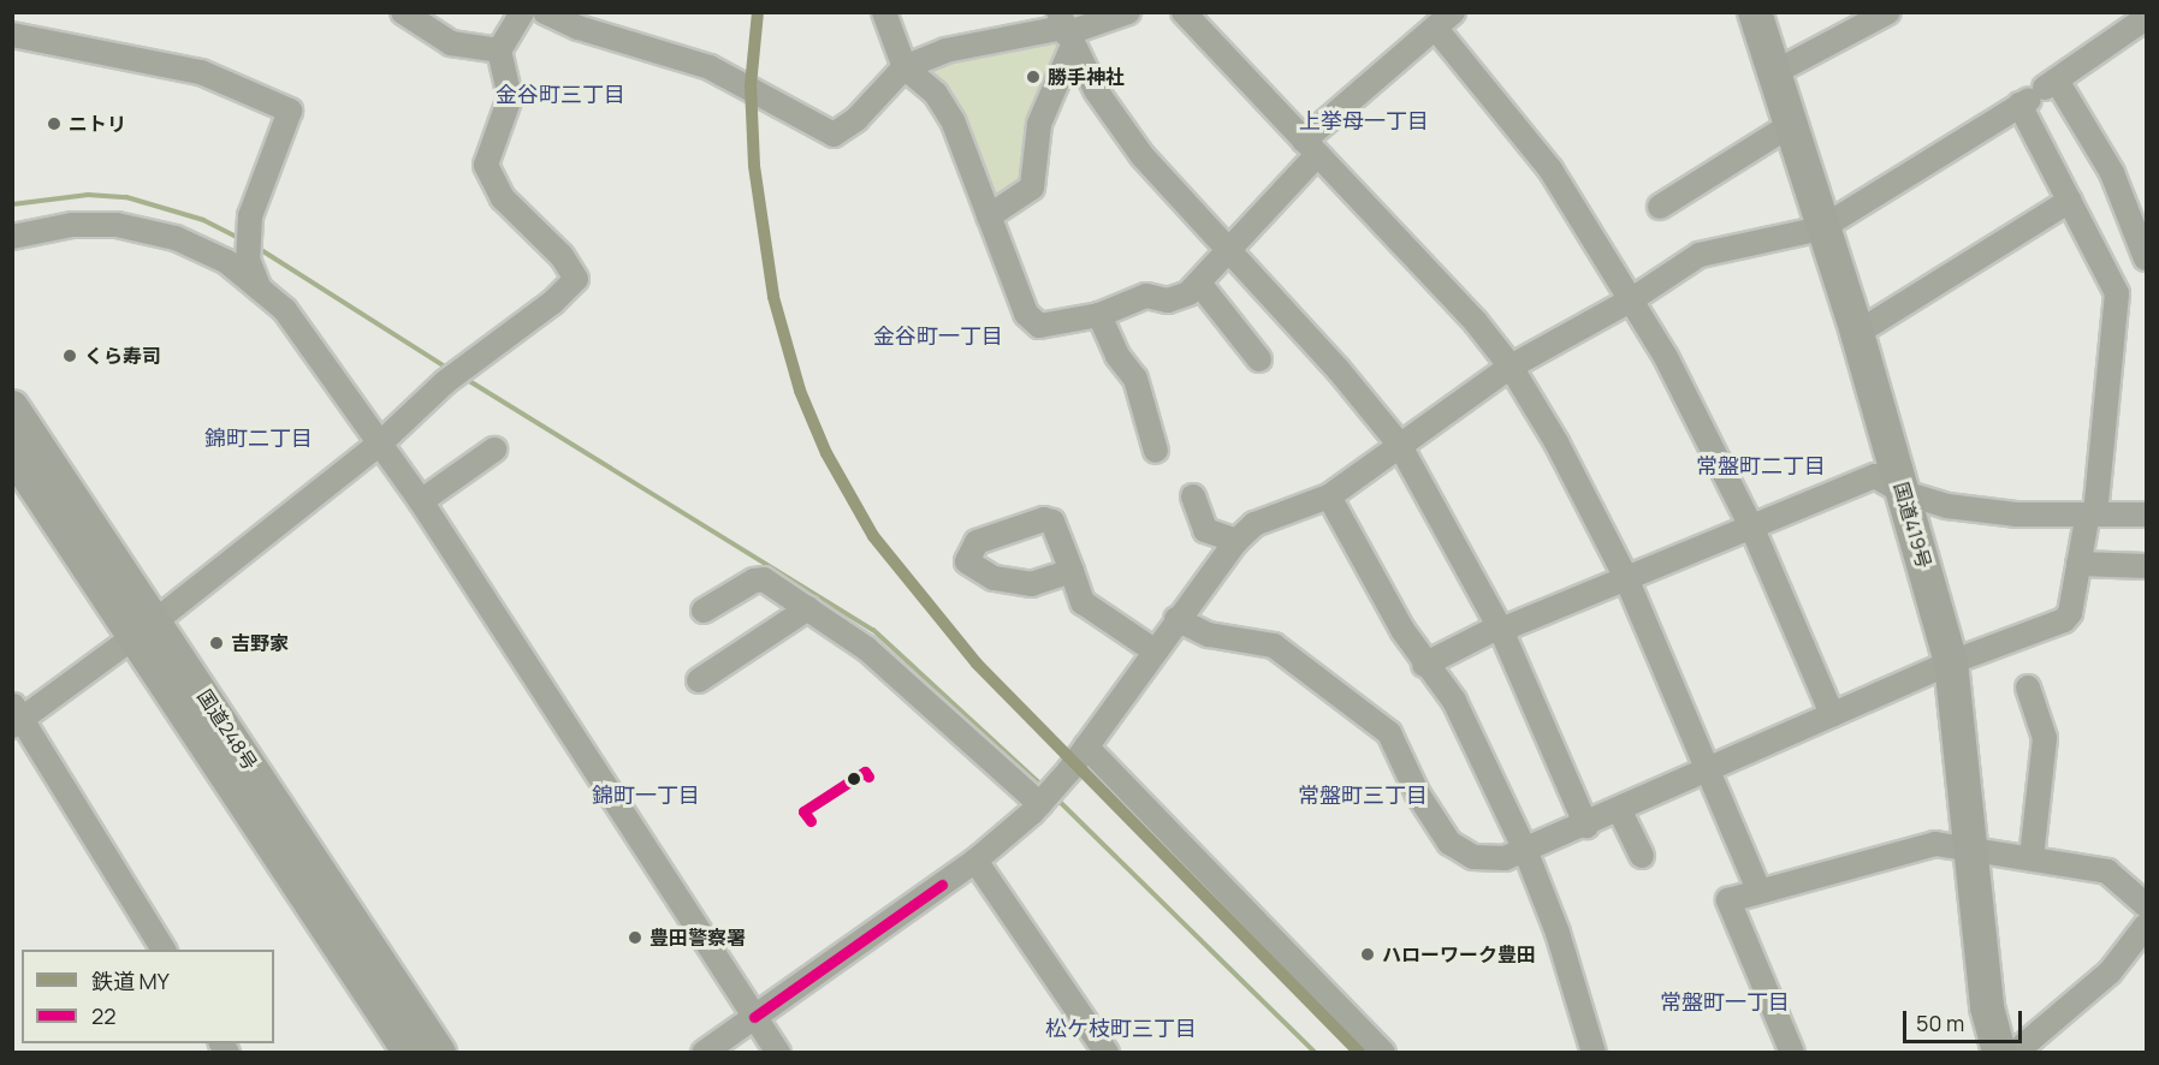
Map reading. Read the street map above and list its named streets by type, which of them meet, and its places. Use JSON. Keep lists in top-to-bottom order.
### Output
{
  "streets": {
    "highway": ["国道419号", "国道248号"]
  },
  "districts": [
    "金谷町三丁目",
    "上挙母一丁目",
    "金谷町一丁目",
    "錦町二丁目",
    "常盤町二丁目",
    "錦町一丁目",
    "常盤町三丁目",
    "常盤町一丁目",
    "松ケ枝町三丁目"
  ],
  "places": [
    "勝手神社",
    "ニトリ",
    "くら寿司",
    "吉野家",
    "豊田警察署",
    "ハローワーク豊田"
  ],
  "lines": ["rail line MY", "transit line 22"],
  "legend": ["鉄道 MY", "22"],
  "scale_bar": "50 m"
}
